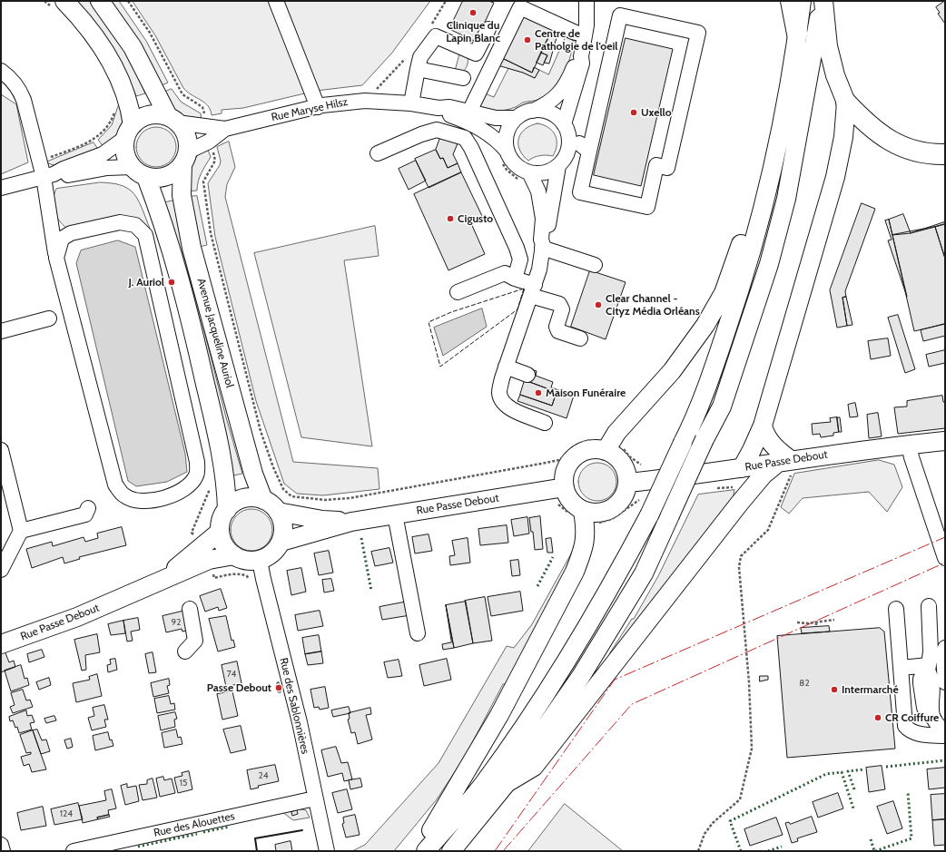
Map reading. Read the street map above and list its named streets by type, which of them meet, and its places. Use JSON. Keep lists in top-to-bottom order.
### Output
{
  "streets": {
    "main road": ["Avenue Jacqueline Auriol", "Rue Passe Debout"],
    "street": ["Rue Maryse Hilsz", "Rue des Sablonnières", "Rue des Alouettes"]
  },
  "crossings": [
    ["Avenue Jacqueline Auriol", "Rue Passe Debout"],
    ["Avenue Jacqueline Auriol", "Rue des Sablonnières"],
    ["Rue Passe Debout", "Rue des Sablonnières"],
    ["Rue des Sablonnières", "Rue des Alouettes"]
  ],
  "places": [
    "Clinique du Lapin Blanc",
    "Centre de Patholgie de l'oeil",
    "Uxello",
    "Cigusto",
    "J. Auriol",
    "Clear Channel - Cityz Média Orléans",
    "Maison Funéraire",
    "Passe Debout",
    "Intermarché",
    "CR Coiffure"
  ],
  "house_numbers": [
    "92",
    "74",
    "82",
    "24",
    "15",
    "124"
  ]
}
